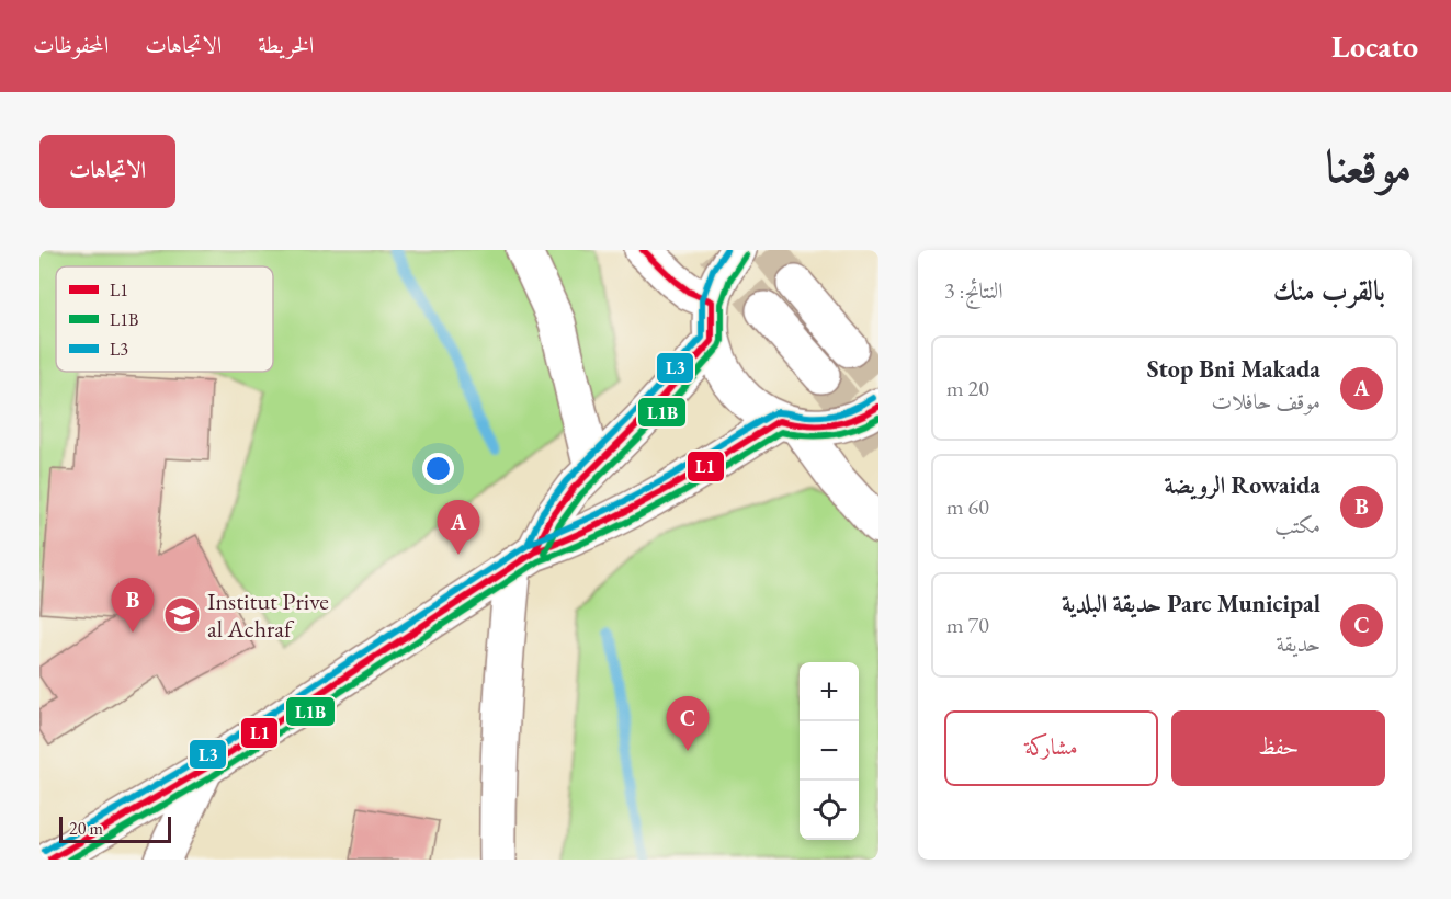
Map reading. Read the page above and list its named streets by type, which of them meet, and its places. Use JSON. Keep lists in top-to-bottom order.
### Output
{
  "places": {
    "school or university": ["Institut Prive al Achraf"]
  },
  "lines": ["transit line L1", "transit line L3", "transit line L1B"],
  "legend": ["L1", "L1B", "L3"],
  "scale_bar": "20 m",
  "page": {
    "header": "Locato",
    "nav": ["الخريطة", "الاتجاهات", "المحفوظات"],
    "title": "موقعنا",
    "buttons": [
      "الاتجاهات",
      ["حفظ", "مشاركة"]
    ],
    "heading": ["بالقرب منك", "النتائج: 3"],
    "list": [
      {
        "mark": "A",
        "name": "Stop Bni Makada",
        "note": "موقف حافلات",
        "value": "20 m"
      },
      {
        "mark": "B",
        "name": "Rowaida الرويضة",
        "note": "مكتب",
        "value": "60 m"
      },
      {
        "mark": "C",
        "name": "Parc Municipal حديقة البلدية",
        "note": "حديقة",
        "value": "70 m"
      }
    ],
    "pins": ["A", "B", "C"],
    "map_buttons": ["+", "−"],
    "scale": "20 m"
  }
}
